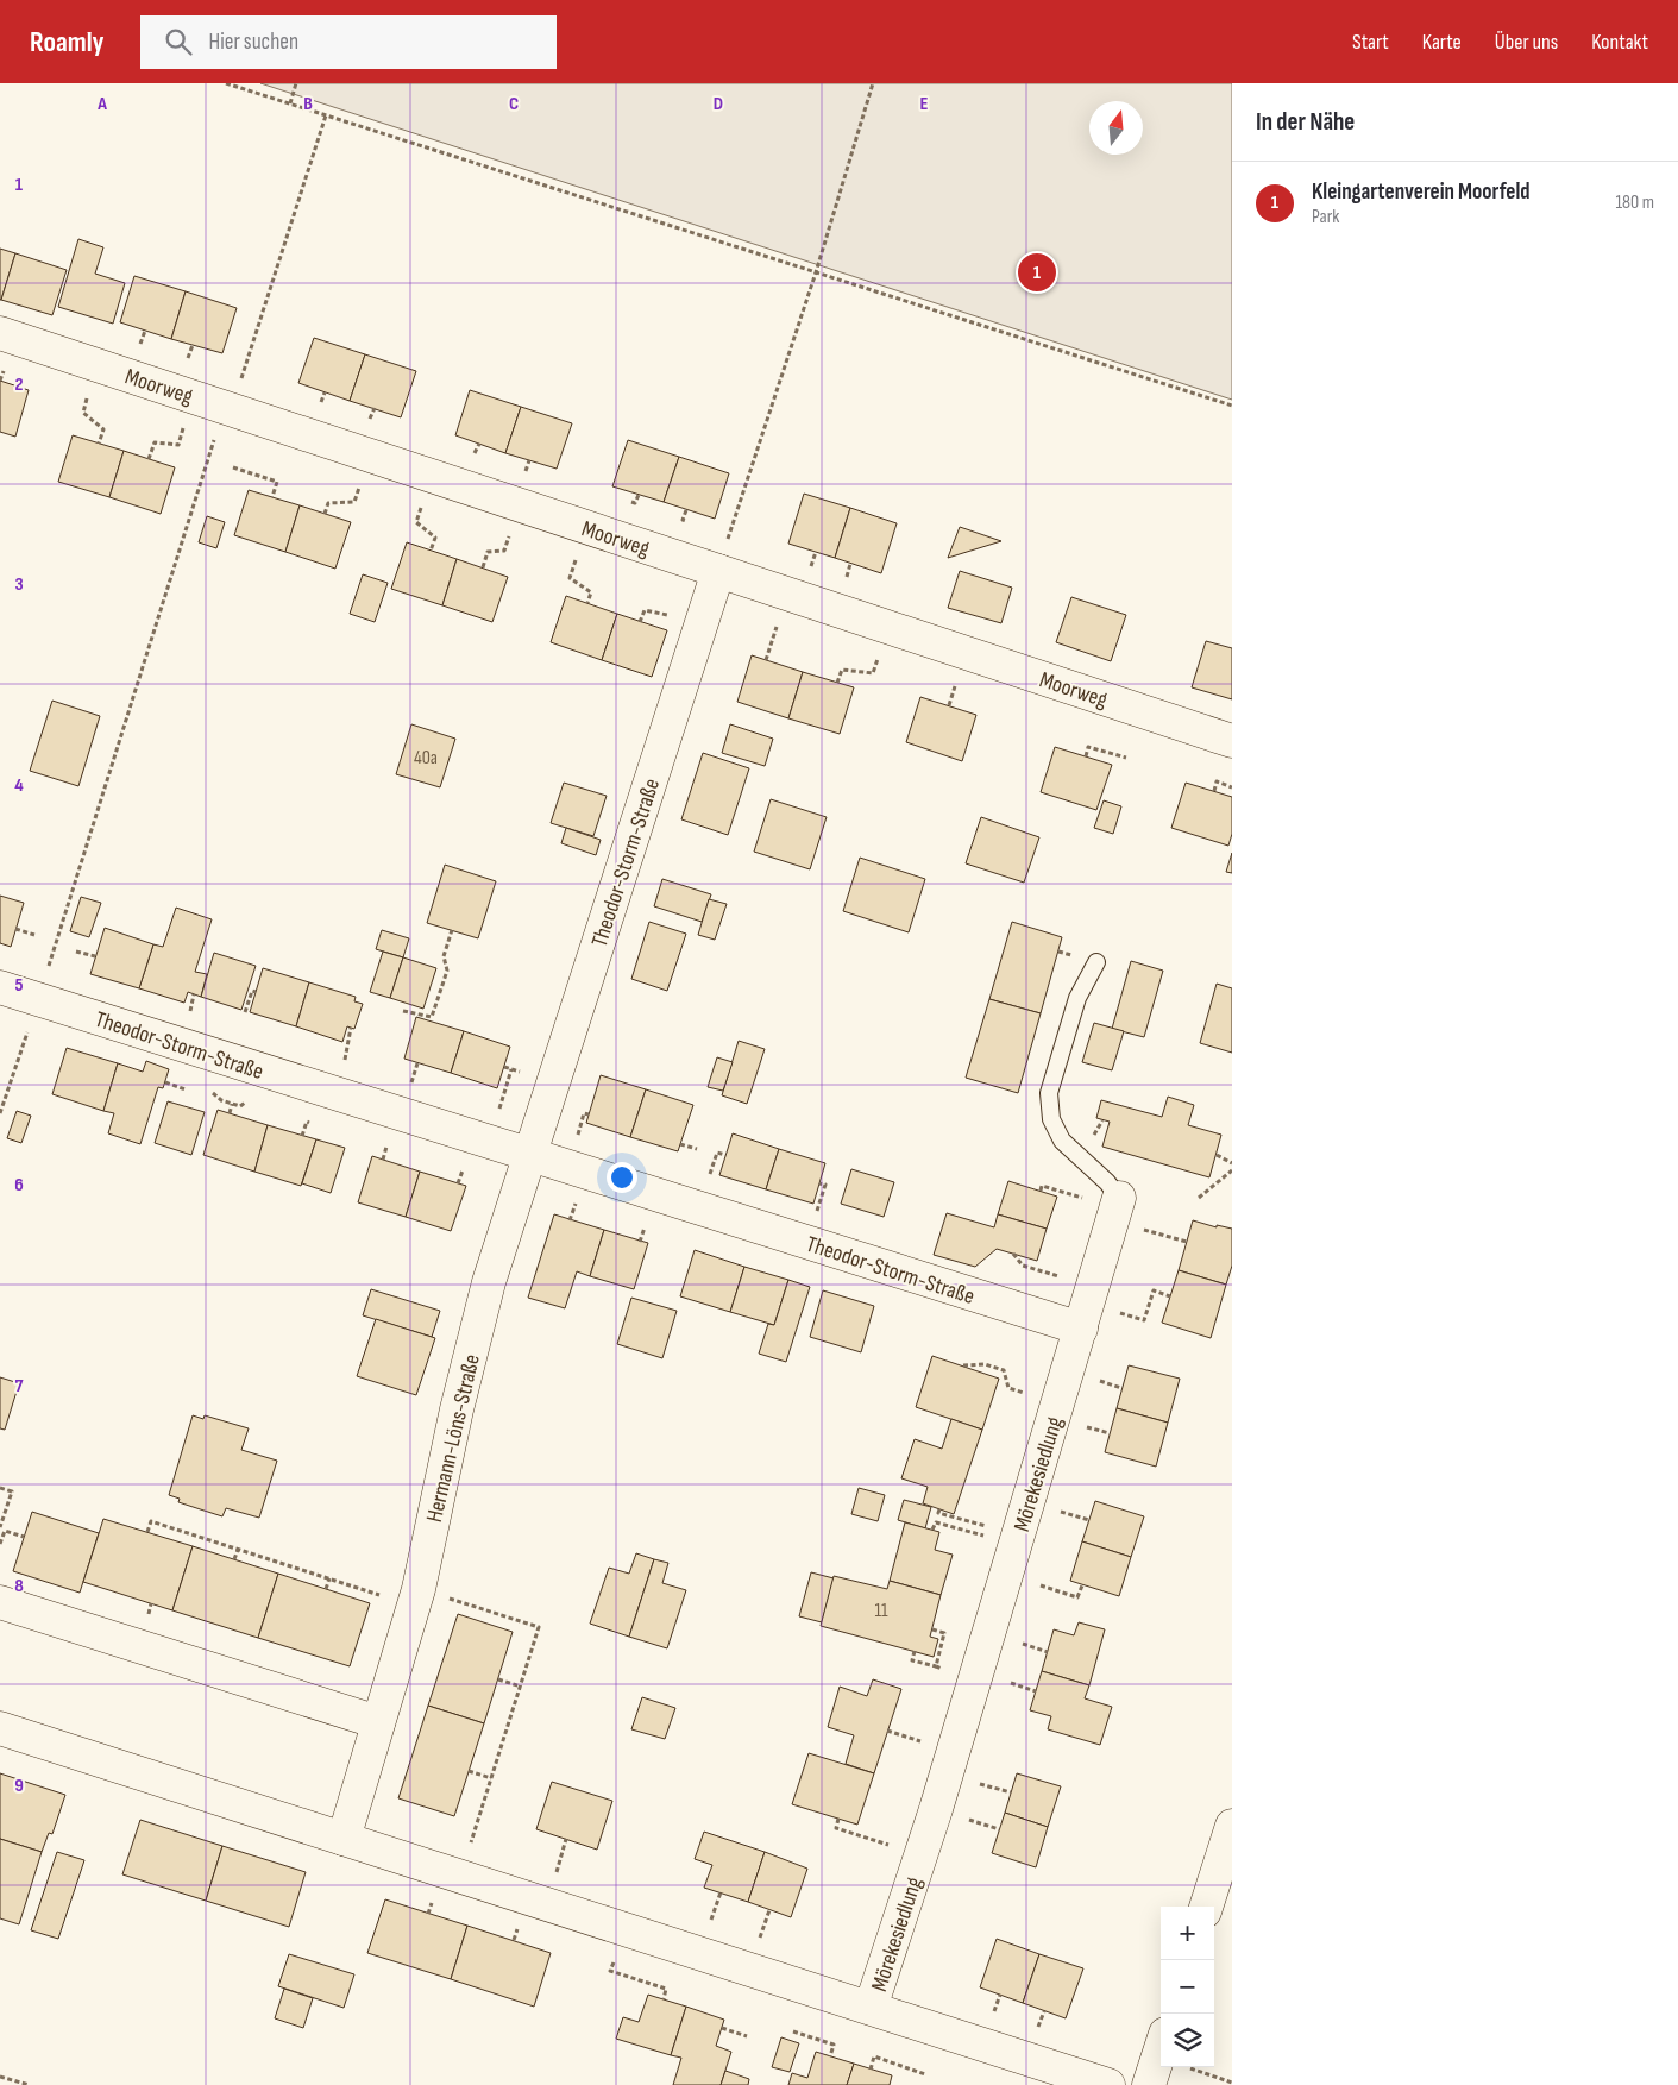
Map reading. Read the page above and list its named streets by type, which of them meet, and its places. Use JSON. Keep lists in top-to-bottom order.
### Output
{
  "streets": {
    "street": [
      "Moorweg",
      "Theodor-Storm-Straße",
      "Hermann-Löns-Straße",
      "Mörekesiedlung"
    ]
  },
  "crossings": [
    ["Moorweg", "Theodor-Storm-Straße"],
    ["Theodor-Storm-Straße", "Hermann-Löns-Straße"],
    ["Theodor-Storm-Straße", "Mörekesiedlung"]
  ],
  "house_numbers": ["40a", "11"],
  "north": "top",
  "page": {
    "header": "Roamly",
    "search": "Hier suchen",
    "nav": [
      "Start",
      "Karte",
      "Über uns",
      "Kontakt"
    ],
    "heading": "In der Nähe",
    "list": [
      {
        "mark": "1",
        "name": "Kleingartenverein Moorfeld",
        "note": "Park",
        "value": "180 m"
      }
    ],
    "pins": "1",
    "map_buttons": ["+", "−"]
  },
  "grid": {
    "columns": [
      "A",
      "B",
      "C",
      "D",
      "E"
    ],
    "rows": [
      "1",
      "2",
      "3",
      "4",
      "5",
      "6",
      "7",
      "8",
      "9"
    ]
  }
}
